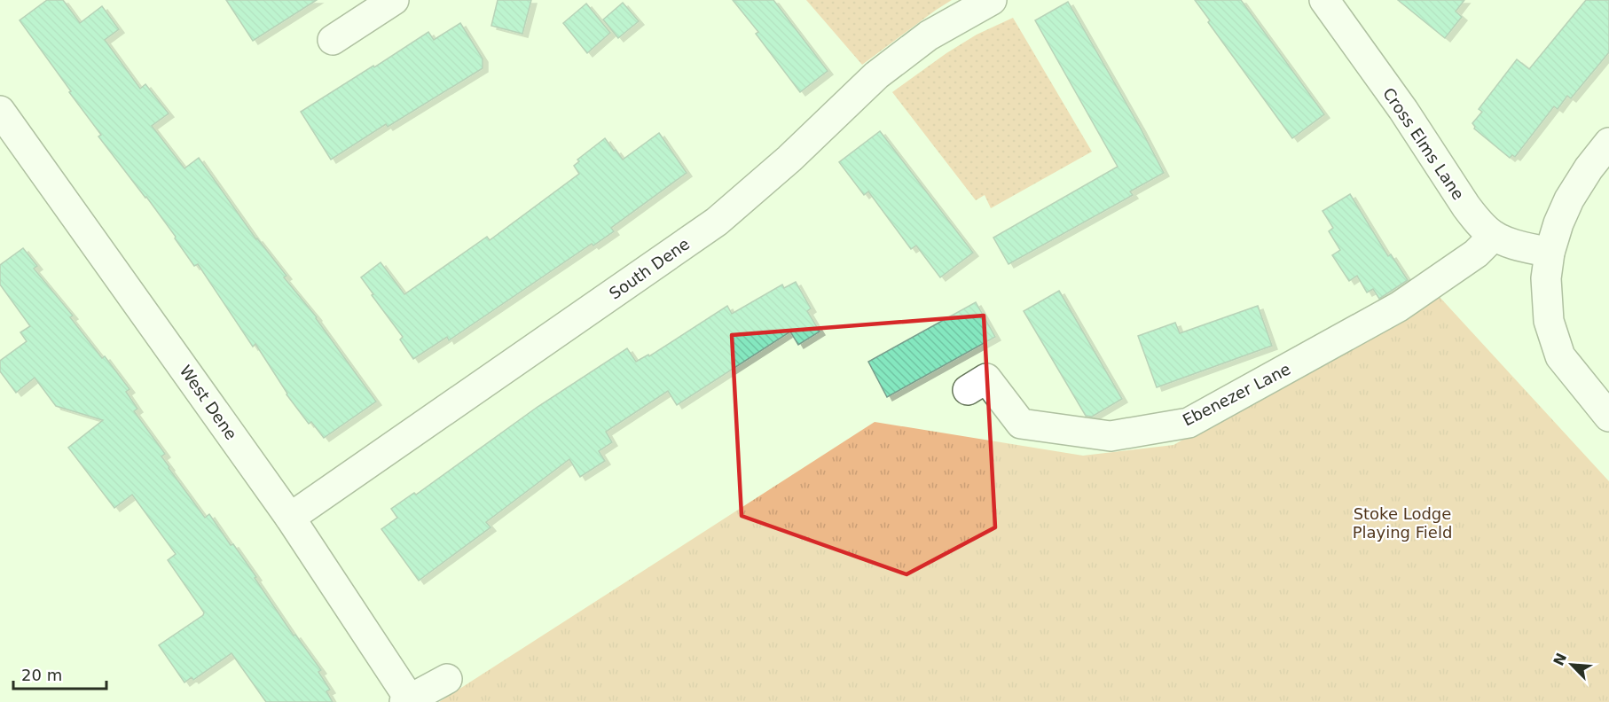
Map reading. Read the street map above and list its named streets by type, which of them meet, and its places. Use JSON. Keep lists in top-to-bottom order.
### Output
{
  "streets": {
    "street": [
      "Cross Elms Lane",
      "South Dene",
      "Ebenezer Lane",
      "West Dene"
    ]
  },
  "crossings": [
    ["Cross Elms Lane", "Ebenezer Lane"],
    ["South Dene", "West Dene"]
  ],
  "parks": ["Stoke Lodge Playing Field"],
  "scale_bar": "20 m",
  "north": "top left"
}
